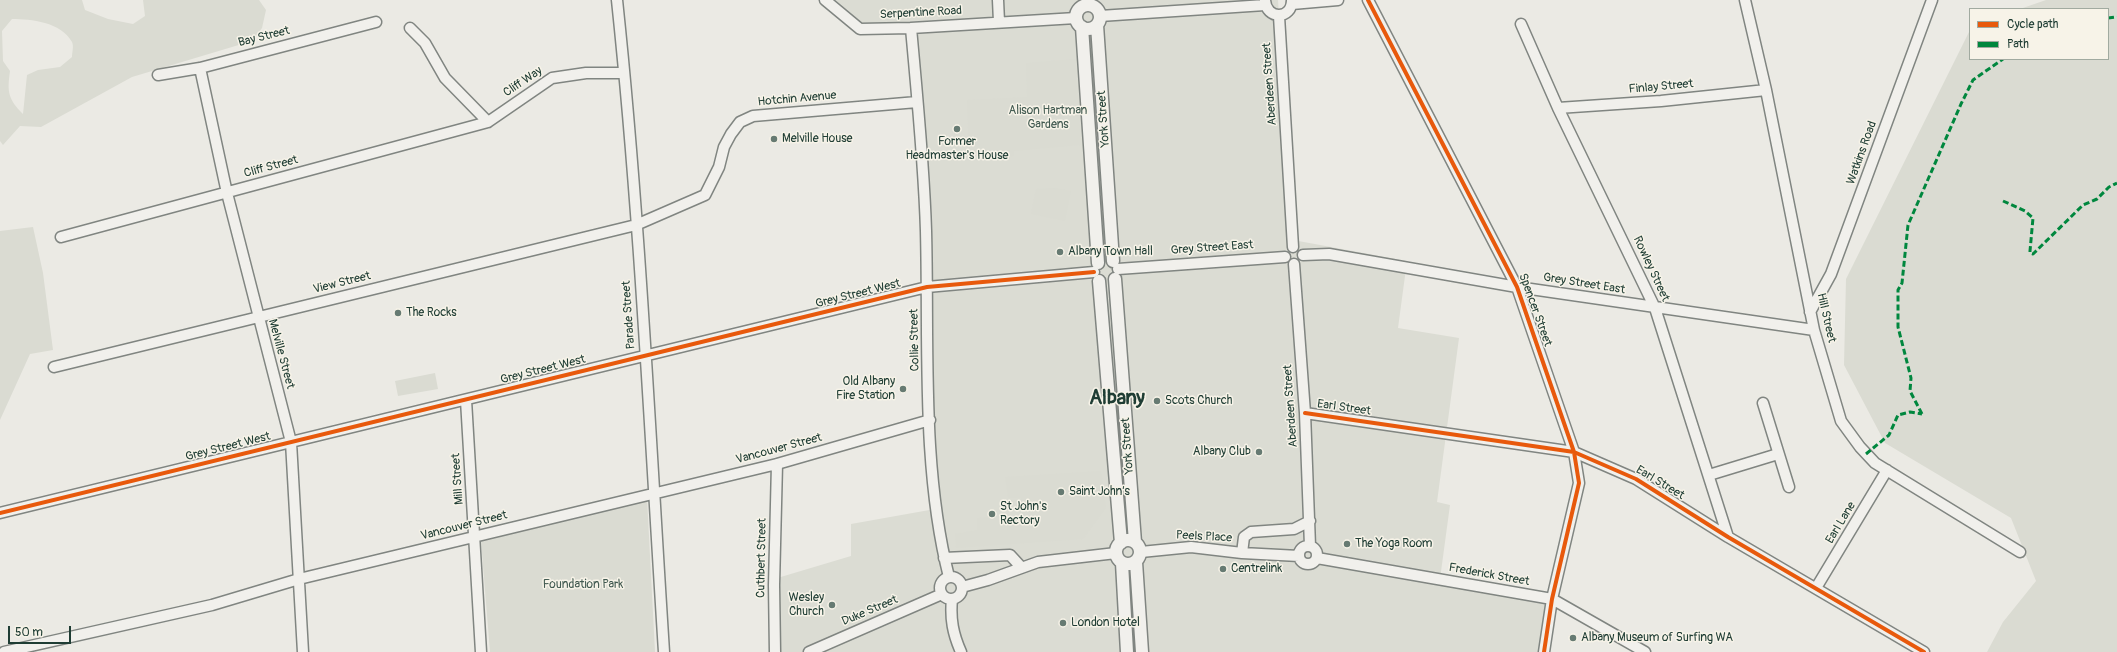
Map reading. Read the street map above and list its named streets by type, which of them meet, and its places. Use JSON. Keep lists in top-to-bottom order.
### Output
{
  "streets": {
    "main road": ["York Street"],
    "street": [
      "Serpentine Road",
      "Bay Street",
      "Cliff Way",
      "Aberdeen Street",
      "Finlay Street",
      "Hotchin Avenue",
      "Watkins Road",
      "Cliff Street",
      "Grey Street East",
      "Rowley Street",
      "View Street",
      "Grey Street West",
      "Spencer Street",
      "Parade Street",
      "Hill Street",
      "Collie Street",
      "Melville Street",
      "Earl Street",
      "Vancouver Street",
      "Mill Street",
      "Earl Lane",
      "Peels Place",
      "Cuthbert Street",
      "Frederick Street",
      "Duke Street"
    ]
  },
  "crossings": [
    ["Serpentine Road", "York Street"],
    ["Serpentine Road", "Collie Street"],
    ["Bay Street", "Melville Street"],
    ["Cliff Way", "Cliff Street"],
    ["Cliff Way", "Parade Street"],
    ["Aberdeen Street", "Grey Street East"],
    ["Aberdeen Street", "Earl Street"],
    ["Aberdeen Street", "Peels Place"],
    ["Aberdeen Street", "Frederick Street"],
    ["Finlay Street", "Rowley Street"],
    ["Finlay Street", "Hill Street"],
    ["Hotchin Avenue", "View Street"],
    ["Hotchin Avenue", "Parade Street"],
    ["Hotchin Avenue", "Collie Street"],
    ["York Street", "Grey Street East"],
    ["York Street", "Grey Street West"],
    ["York Street", "Peels Place"],
    ["Watkins Road", "Hill Street"],
    ["Cliff Street", "Melville Street"],
    ["Grey Street East", "Rowley Street"],
    ["Grey Street East", "Spencer Street"],
    ["Grey Street East", "Hill Street"],
    ["Rowley Street", "Earl Street"],
    ["View Street", "Parade Street"],
    ["View Street", "Melville Street"],
    ["Grey Street West", "Parade Street"],
    ["Grey Street West", "Collie Street"],
    ["Grey Street West", "Melville Street"],
    ["Grey Street West", "Mill Street"],
    ["Spencer Street", "Earl Street"],
    ["Spencer Street", "Frederick Street"],
    ["Parade Street", "Vancouver Street"],
    ["Hill Street", "Earl Lane"],
    ["Collie Street", "Vancouver Street"],
    ["Collie Street", "Duke Street"],
    ["Melville Street", "Vancouver Street"],
    ["Earl Street", "Earl Lane"],
    ["Vancouver Street", "Mill Street"],
    ["Vancouver Street", "Cuthbert Street"],
    ["Peels Place", "Frederick Street"]
  ],
  "districts": ["Albany"],
  "parks": ["Alison Hartman Gardens", "Foundation Park"],
  "places": [
    "Former Headmaster's House",
    "Melville House",
    "Albany Town Hall",
    "The Rocks",
    "Old Albany Fire Station",
    "Scots Church",
    "Albany Club",
    "Saint John’s",
    "St John's Rectory",
    "The Yoga Room",
    "Centrelink",
    "Wesley Church",
    "London Hotel",
    "Albany Museum of Surfing WA"
  ],
  "legend": ["Cycle path", "Path"],
  "scale_bar": "50 m"
}
